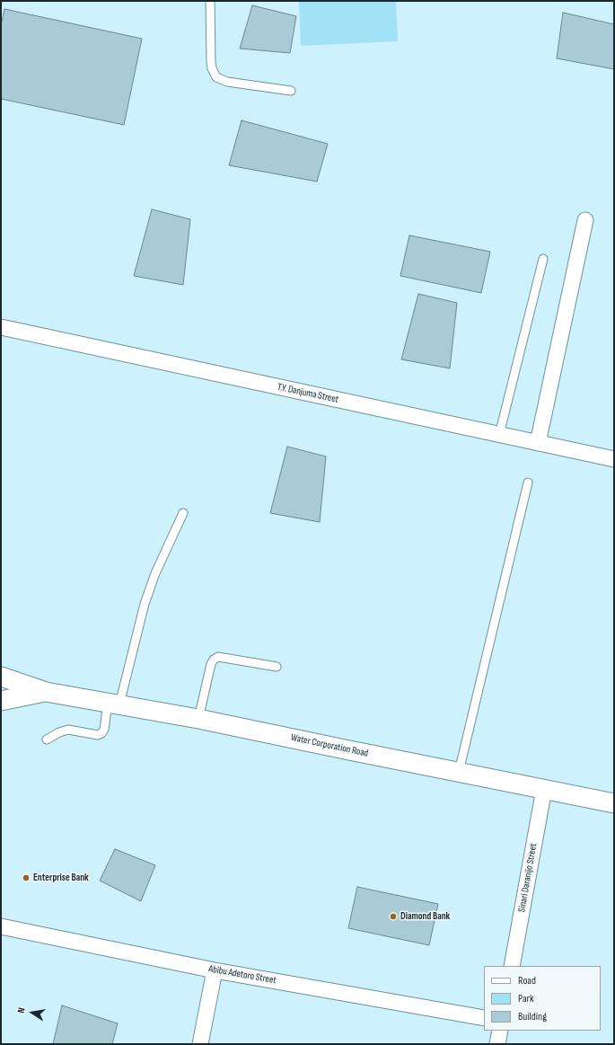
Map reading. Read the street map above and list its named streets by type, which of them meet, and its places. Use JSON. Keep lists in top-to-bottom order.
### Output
{
  "streets": {
    "street": [
      "T.Y. Danjuma Street",
      "Water Corporation Road",
      "Sinari Daranijo Street",
      "Abibu Adetoro Street"
    ]
  },
  "crossings": [
    ["Water Corporation Road", "Sinari Daranijo Street"]
  ],
  "places": ["Enterprise Bank", "Diamond Bank"],
  "legend": ["Road", "Park", "Building"],
  "north": "left"
}
